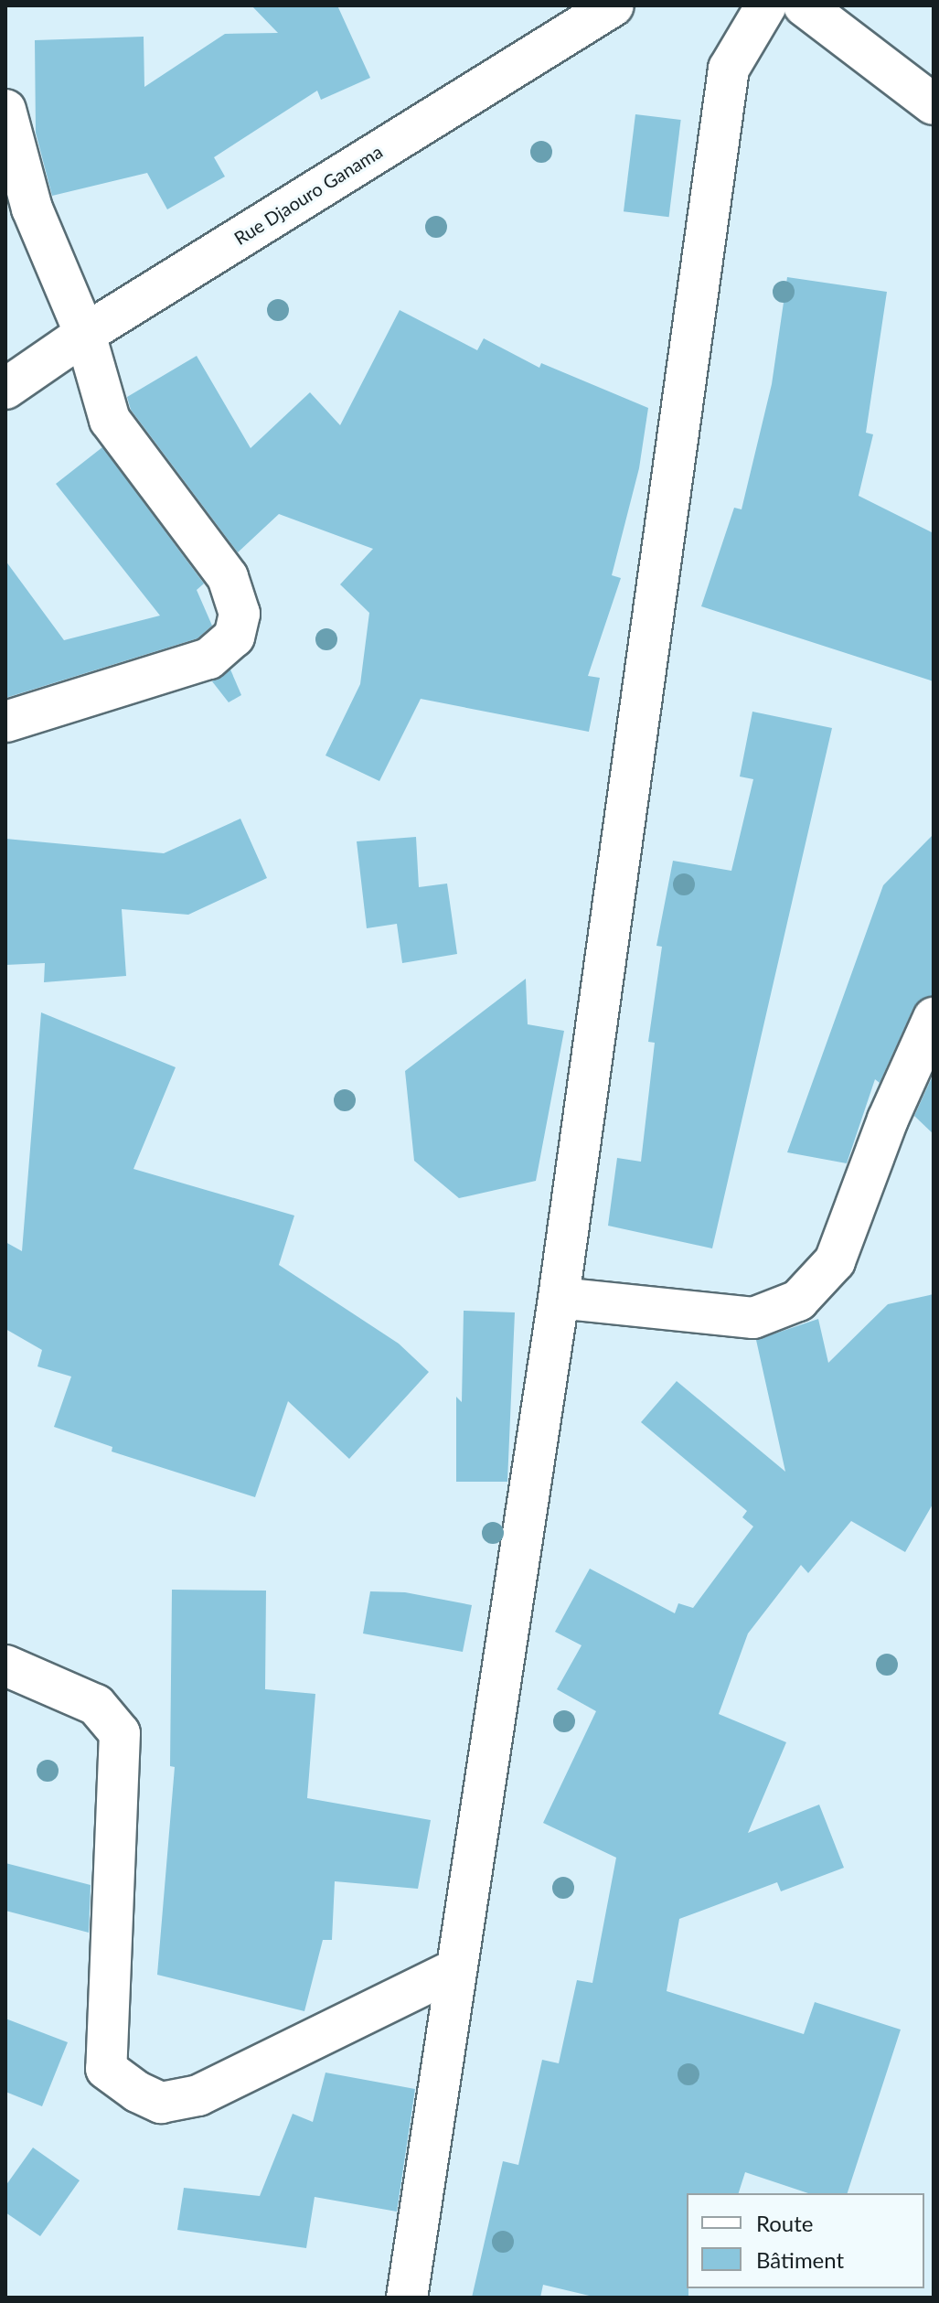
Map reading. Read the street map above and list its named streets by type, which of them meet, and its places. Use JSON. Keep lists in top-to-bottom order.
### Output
{
  "streets": {
    "street": ["Rue Djaouro Ganama"]
  },
  "legend": ["Route", "Bâtiment"]
}
